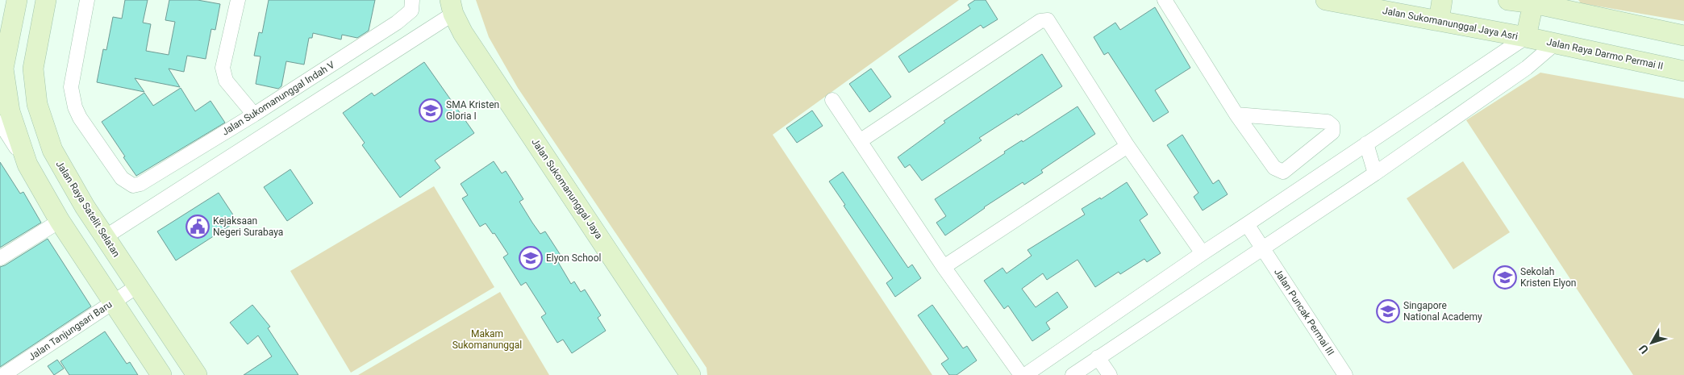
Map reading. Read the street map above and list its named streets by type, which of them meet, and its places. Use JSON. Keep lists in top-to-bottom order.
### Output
{
  "streets": {
    "street": [
      "Jalan Sukomanunggal Jaya Asri",
      "Jalan Raya Darmo Permai II",
      "Jalan Sukomanunggal Indah V",
      "Jalan Sukomanunggal Jaya",
      "Jalan Raya Satelit Selatan",
      "Jalan Puncak Permai III",
      "Jalan Tanjungsari Baru"
    ]
  },
  "crossings": [
    ["Jalan Sukomanunggal Jaya Asri", "Jalan Raya Darmo Permai II"],
    ["Jalan Raya Satelit Selatan", "Jalan Tanjungsari Baru"]
  ],
  "parks": ["Makam Sukomanunggal"],
  "places": {
    "school or university": [
      "SMA Kristen Gloria I",
      "Elyon School",
      "Sekolah Kristen Elyon",
      "Singapore National Academy"
    ],
    "public building": ["Kejaksaan Negeri Surabaya"]
  },
  "north": "bottom left"
}
